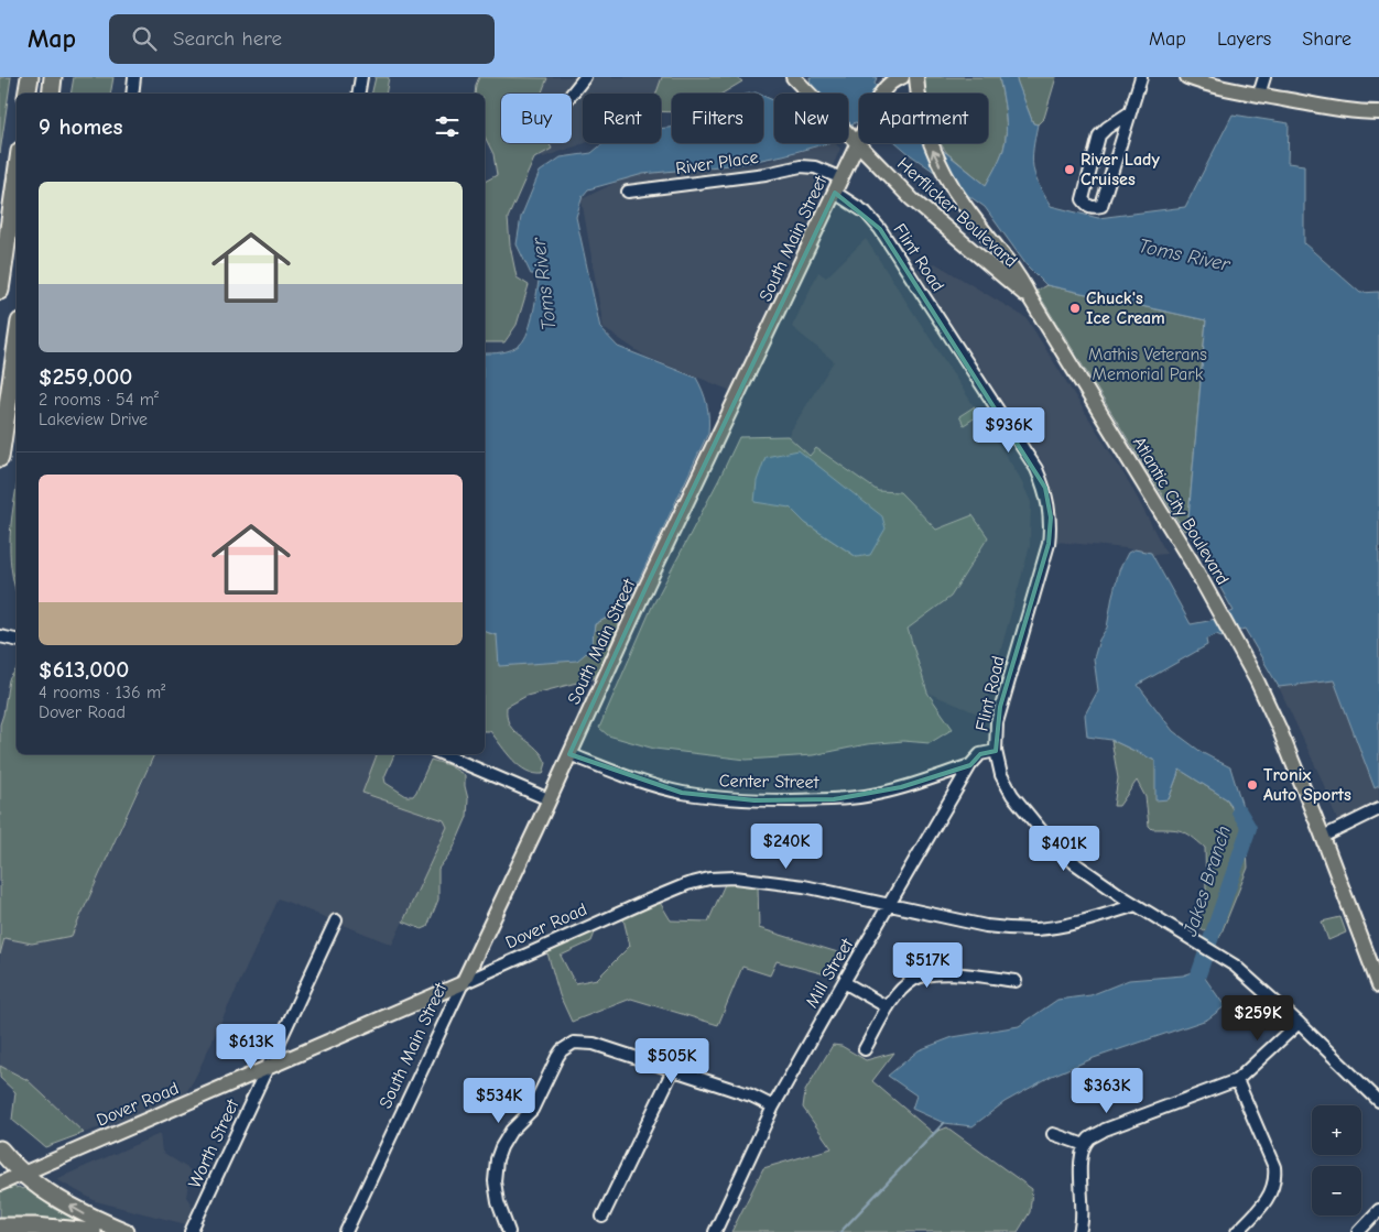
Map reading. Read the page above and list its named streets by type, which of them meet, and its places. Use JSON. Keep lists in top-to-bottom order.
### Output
{
  "streets": {
    "main road": [
      "Herflicker Boulevard",
      "South Main Street",
      "Atlantic City Boulevard",
      "Dover Road"
    ],
    "street": [
      "River Place",
      "Flint Road",
      "Center Street",
      "Mill Street",
      "Worth Street"
    ]
  },
  "crossings": [
    ["River Place", "South Main Street"],
    ["Herflicker Boulevard", "South Main Street"],
    ["Herflicker Boulevard", "Atlantic City Boulevard"],
    ["South Main Street", "Flint Road"],
    ["South Main Street", "Center Street"],
    ["South Main Street", "Dover Road"],
    ["Flint Road", "Dover Road"],
    ["Flint Road", "Mill Street"],
    ["Center Street", "Mill Street"],
    ["Dover Road", "Mill Street"],
    ["Dover Road", "Worth Street"]
  ],
  "water": ["Toms River", "Jakes Branch"],
  "parks": ["Mathis Veterans Memorial Park"],
  "places": ["River Lady Cruises", "Chuck's Ice Cream", "Tronix Auto Sports"],
  "page": {
    "header": "Map",
    "search": "Search here",
    "nav": ["Map", "Layers", "Share"],
    "chip": [
      "Buy",
      "Rent",
      "Filters",
      "New",
      "Apartment"
    ],
    "heading": "9 homes",
    "list": [
      {
        "name": "$259,000",
        "note": "2 rooms · 54 m² · Lakeview Drive"
      },
      {
        "name": "$613,000",
        "note": "4 rooms · 136 m² · Dover Road"
      }
    ],
    "price": [
      "$936K",
      "$240K",
      "$401K",
      "$517K",
      "$259K",
      "$613K",
      "$505K",
      "$363K",
      "$534K"
    ],
    "map_buttons": ["+", "−"]
  }
}
